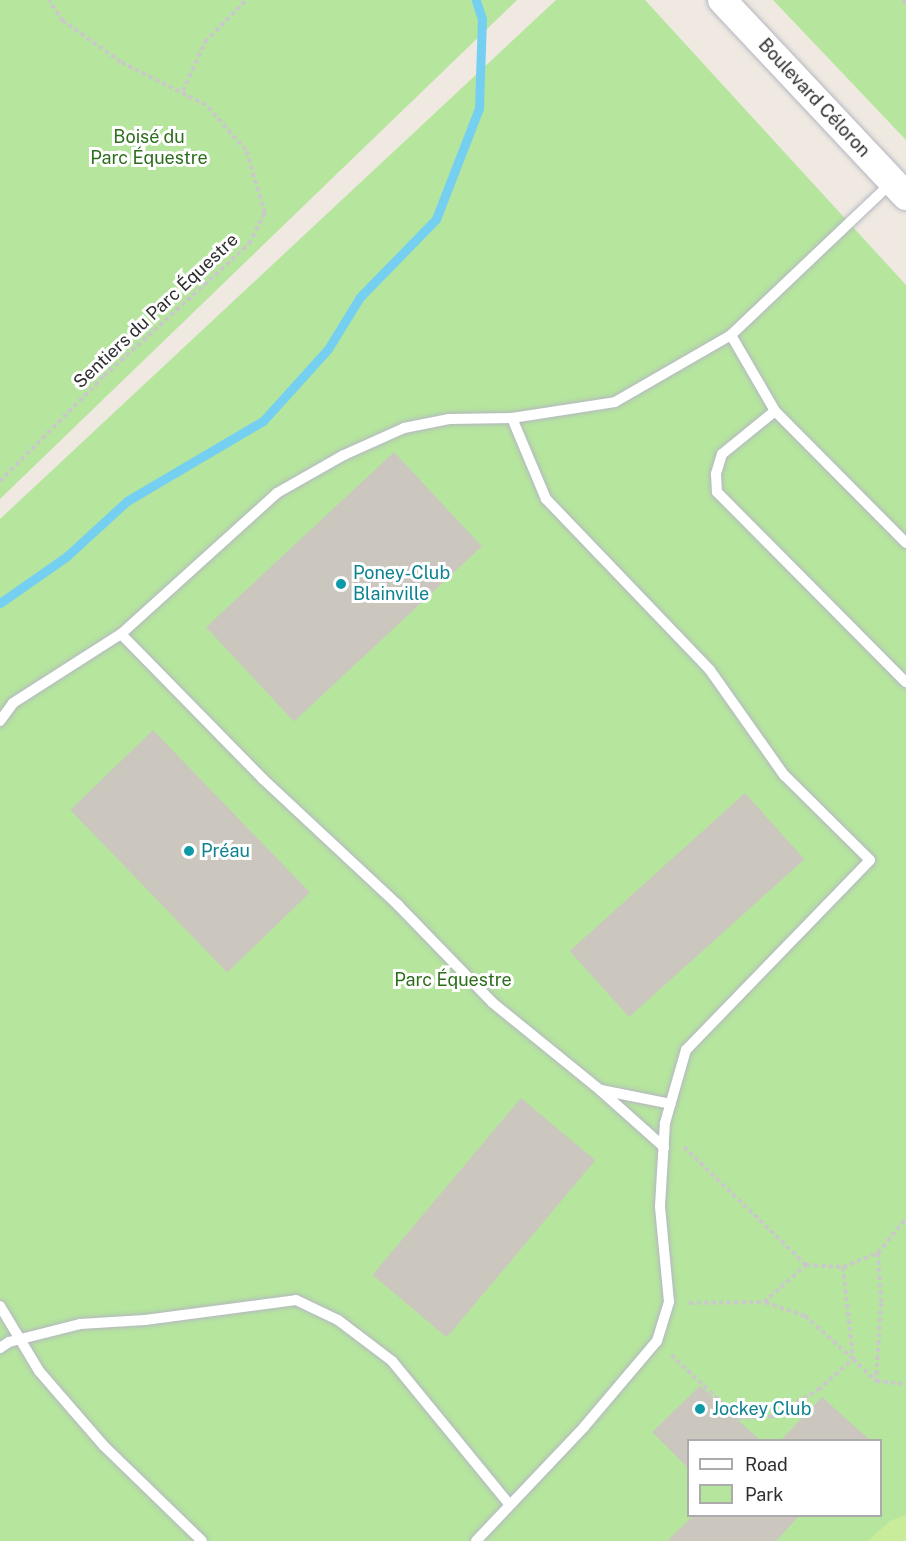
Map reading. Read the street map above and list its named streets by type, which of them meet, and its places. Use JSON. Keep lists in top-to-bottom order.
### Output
{
  "streets": {
    "street": ["Boulevard Céloron"],
    "path": ["Sentiers du Parc Équestre"]
  },
  "parks": ["Boisé du Parc Équestre", "Parc Équestre"],
  "places": ["Poney-Club Blainville", "Préau", "Jockey Club"],
  "legend": ["Road", "Park"]
}
